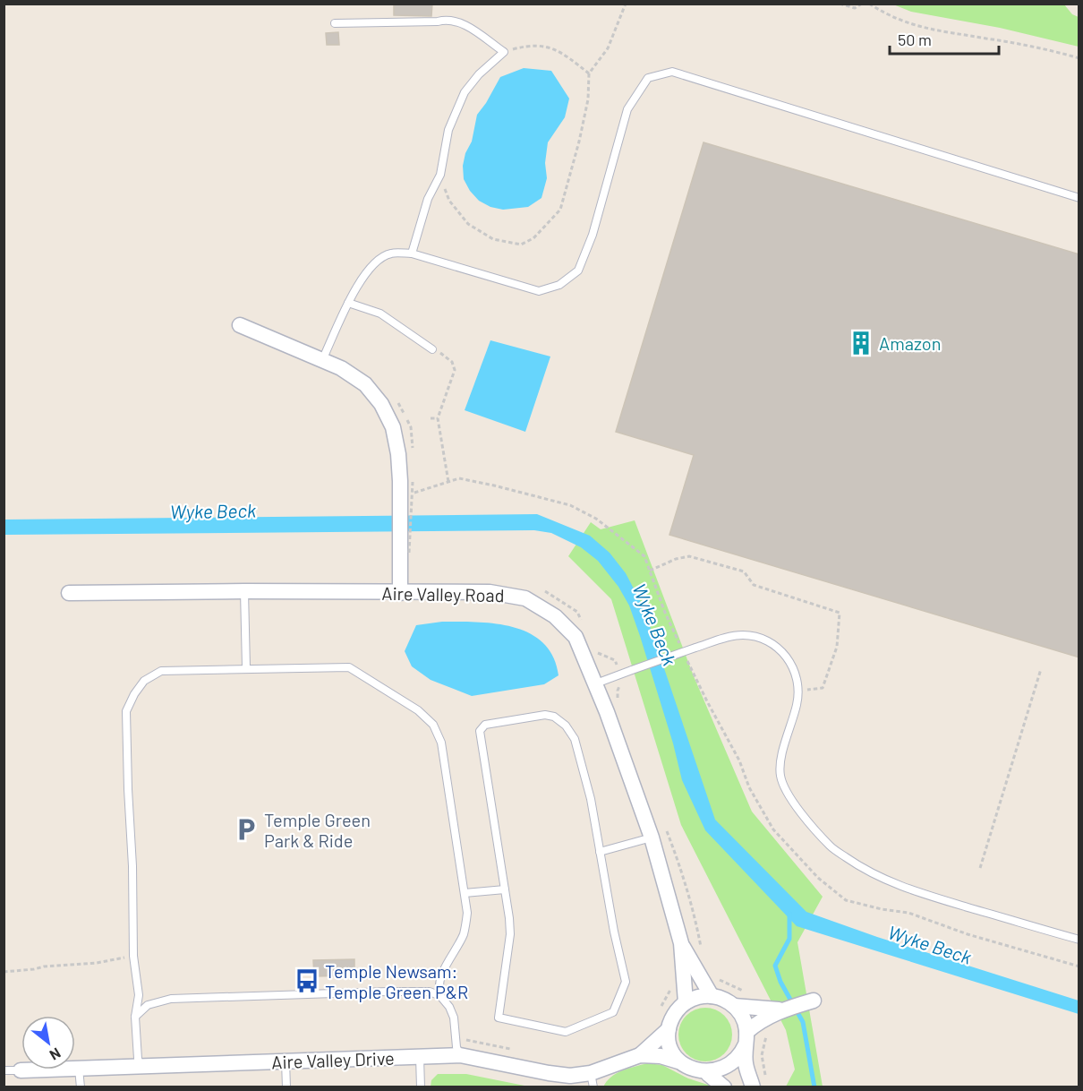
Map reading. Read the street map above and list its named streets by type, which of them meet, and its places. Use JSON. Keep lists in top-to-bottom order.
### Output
{
  "streets": {
    "street": ["Aire Valley Road", "Aire Valley Drive"]
  },
  "crossings": [
    ["Aire Valley Road", "Aire Valley Drive"]
  ],
  "water": ["Wyke Beck"],
  "places": {
    "building": ["Amazon"],
    "parking": ["Temple Green Park & Ride"],
    "bus stop": ["Temple Newsam: Temple Green P&R"]
  },
  "scale_bar": "50 m",
  "north": "bottom right"
}
